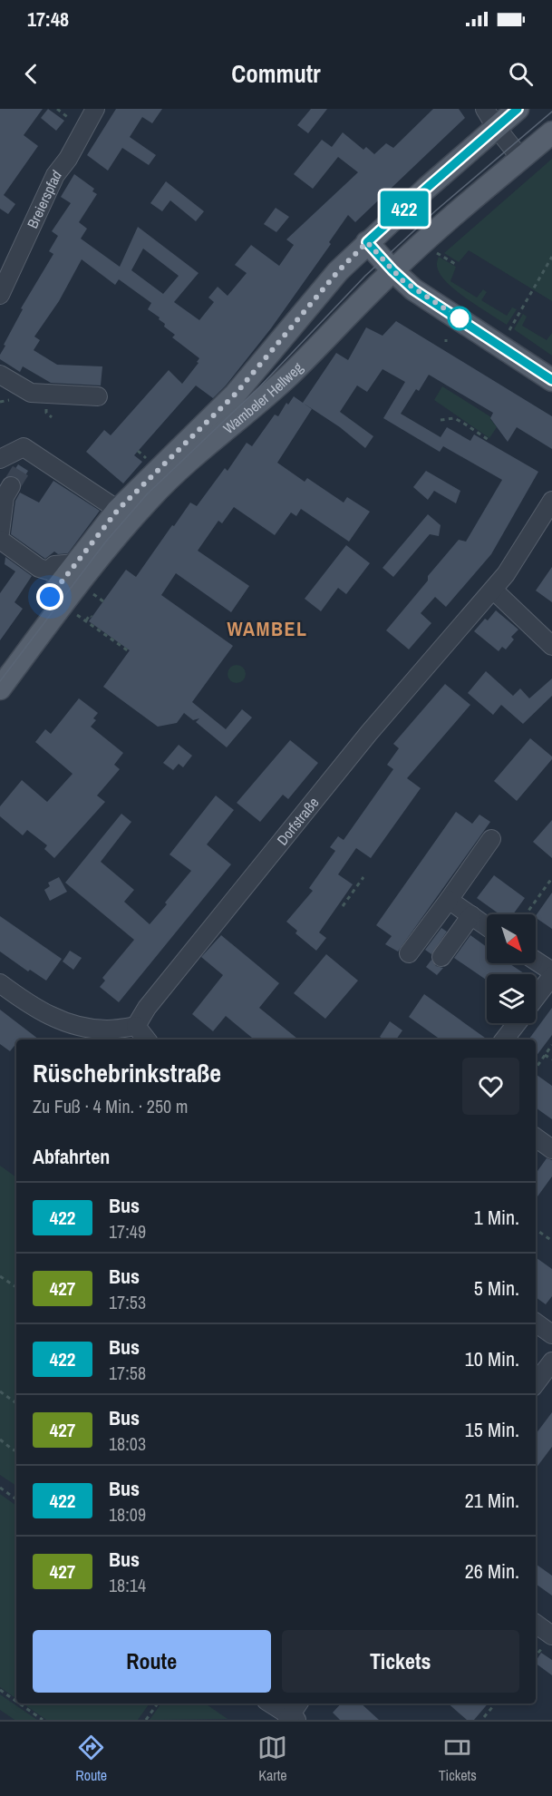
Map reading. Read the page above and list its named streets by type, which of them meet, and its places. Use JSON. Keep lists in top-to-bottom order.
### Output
{
  "streets": {
    "main road": ["Wambeler Hellweg"],
    "street": ["Breierspfad", "Dorfstraße"]
  },
  "districts": ["WAMBEL"],
  "lines": ["bus line 422"],
  "north": "bottom right",
  "page": {
    "status": "17:48",
    "header": "Commutr",
    "on_map": "422",
    "heading": [
      ["Rüschebrinkstraße", "Zu Fuß · 4 Min. · 250 m"],
      "Abfahrten"
    ],
    "list": [
      {
        "mark": "422",
        "name": "Bus",
        "note": "17:49",
        "value": "1 Min."
      },
      {
        "mark": "427",
        "name": "Bus",
        "note": "17:53",
        "value": "5 Min."
      },
      {
        "mark": "422",
        "name": "Bus",
        "note": "17:58",
        "value": "10 Min."
      },
      {
        "mark": "427",
        "name": "Bus",
        "note": "18:03",
        "value": "15 Min."
      },
      {
        "mark": "422",
        "name": "Bus",
        "note": "18:09",
        "value": "21 Min."
      },
      {
        "mark": "427",
        "name": "Bus",
        "note": "18:14",
        "value": "26 Min."
      }
    ],
    "buttons": ["Route", "Tickets"],
    "tabs": ["Route", "Karte", "Tickets"]
  }
}
